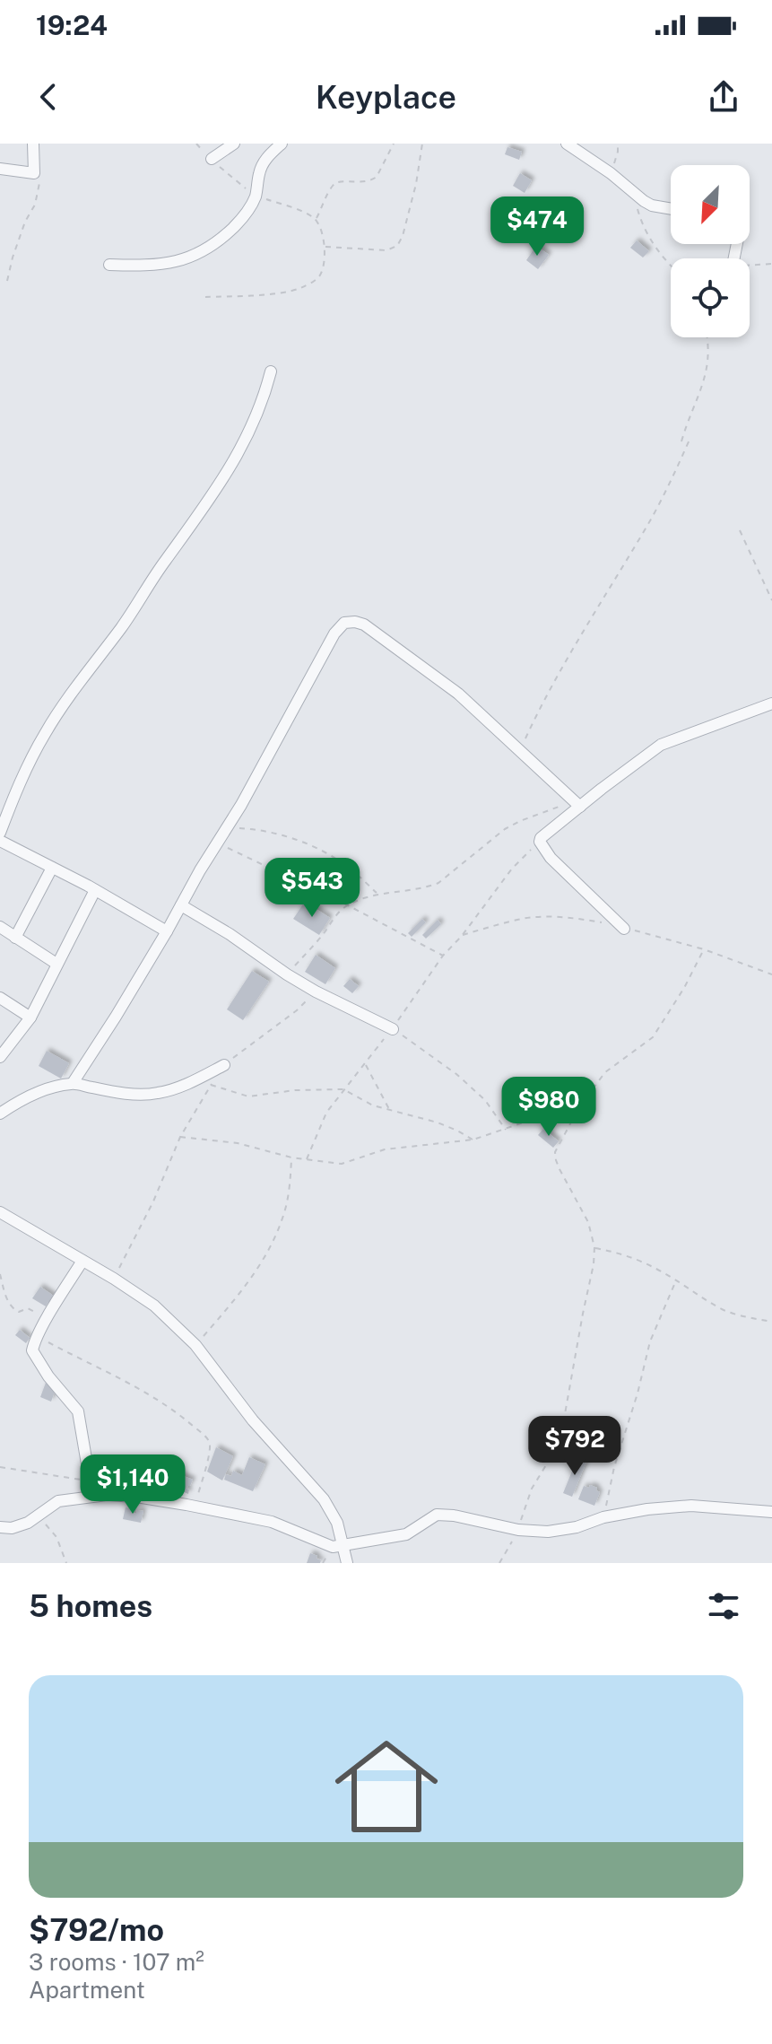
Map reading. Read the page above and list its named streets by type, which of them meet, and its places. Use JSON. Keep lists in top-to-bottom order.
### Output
{
  "north": "bottom left",
  "page": {
    "status": "19:24",
    "header": "Keyplace",
    "price": [
      "$474",
      "$543",
      "$980",
      "$792",
      "$1,140"
    ],
    "heading": "5 homes",
    "list": [
      {
        "name": "$792/mo",
        "note": "3 rooms · 107 m² · Apartment"
      }
    ]
  }
}
